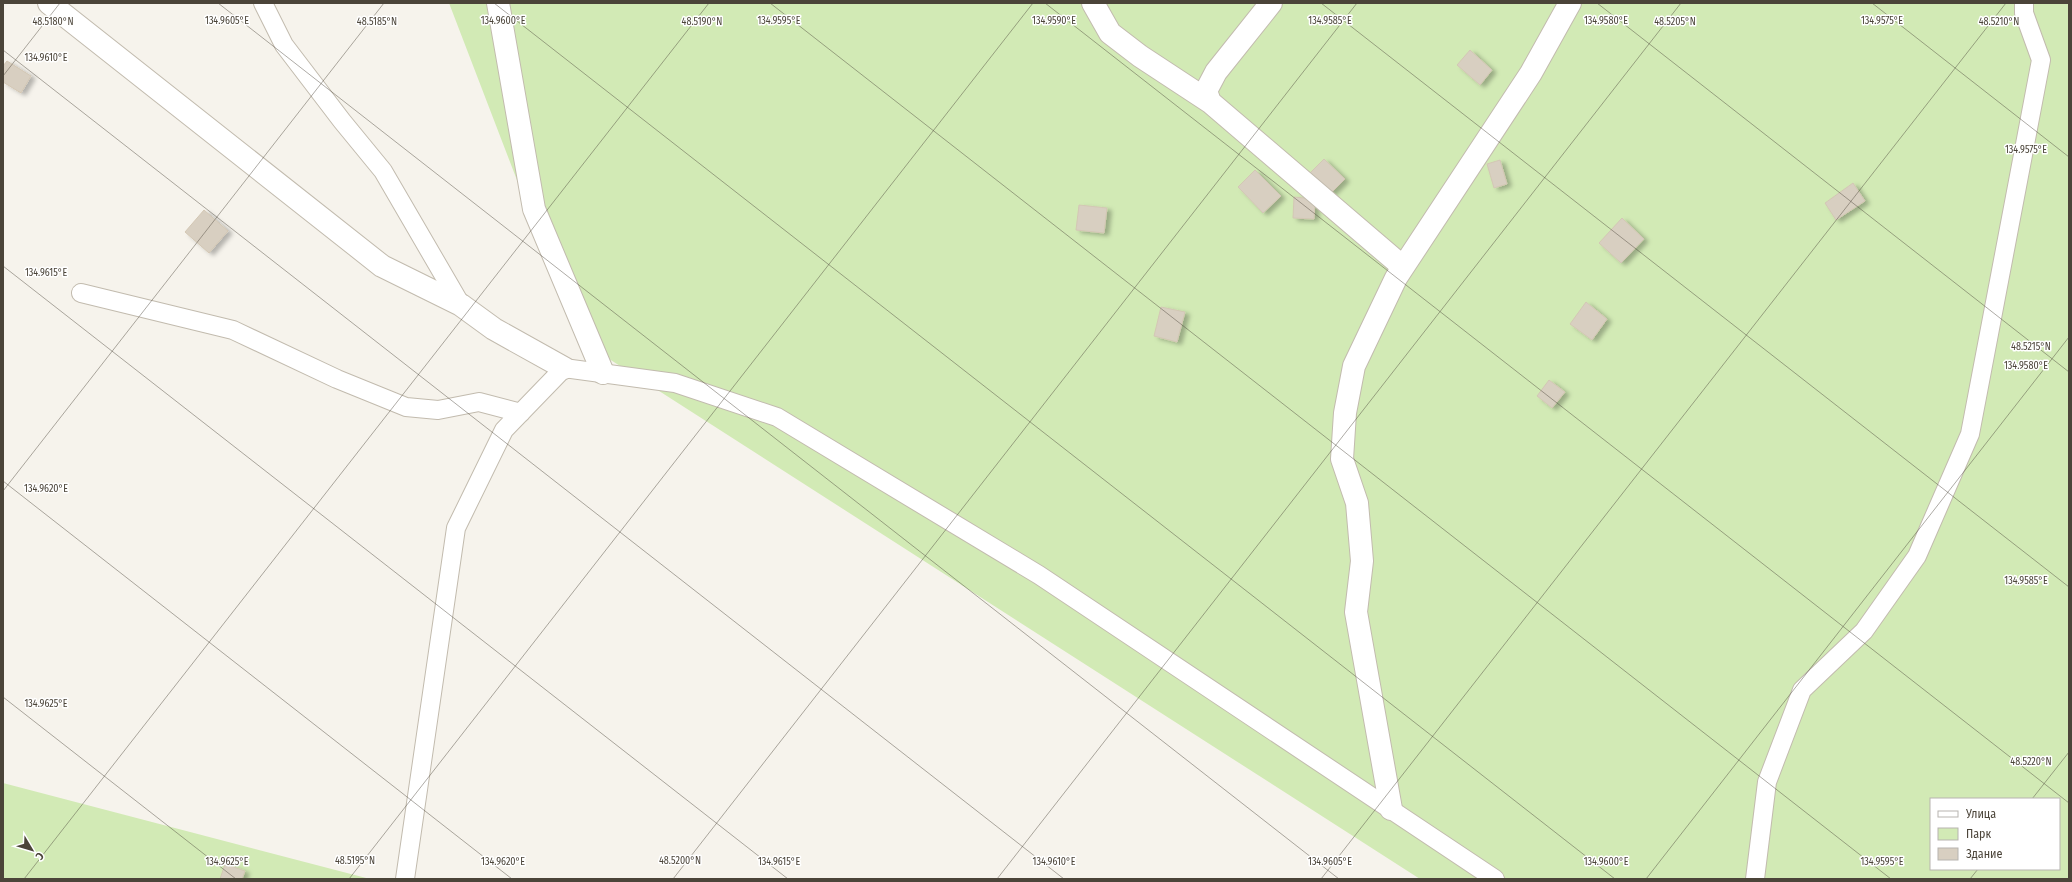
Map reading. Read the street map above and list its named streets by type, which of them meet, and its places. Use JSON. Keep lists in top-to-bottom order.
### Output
{
  "legend": ["Улица", "Парк", "Здание"],
  "north": "bottom right",
  "coordinates": [
    "134.9605°E",
    "134.9600°E",
    "134.9595°E",
    "134.9590°E",
    "134.9585°E",
    "134.9580°E",
    "134.9575°E",
    "48.5185°N",
    "48.5190°N",
    "48.5205°N",
    "48.5210°N",
    "48.5180°N",
    "134.9610°E",
    "134.9615°E",
    "48.5215°N",
    "134.9620°E",
    "134.9625°E",
    "48.5220°N",
    "48.5195°N",
    "48.5200°N"
  ]
}
